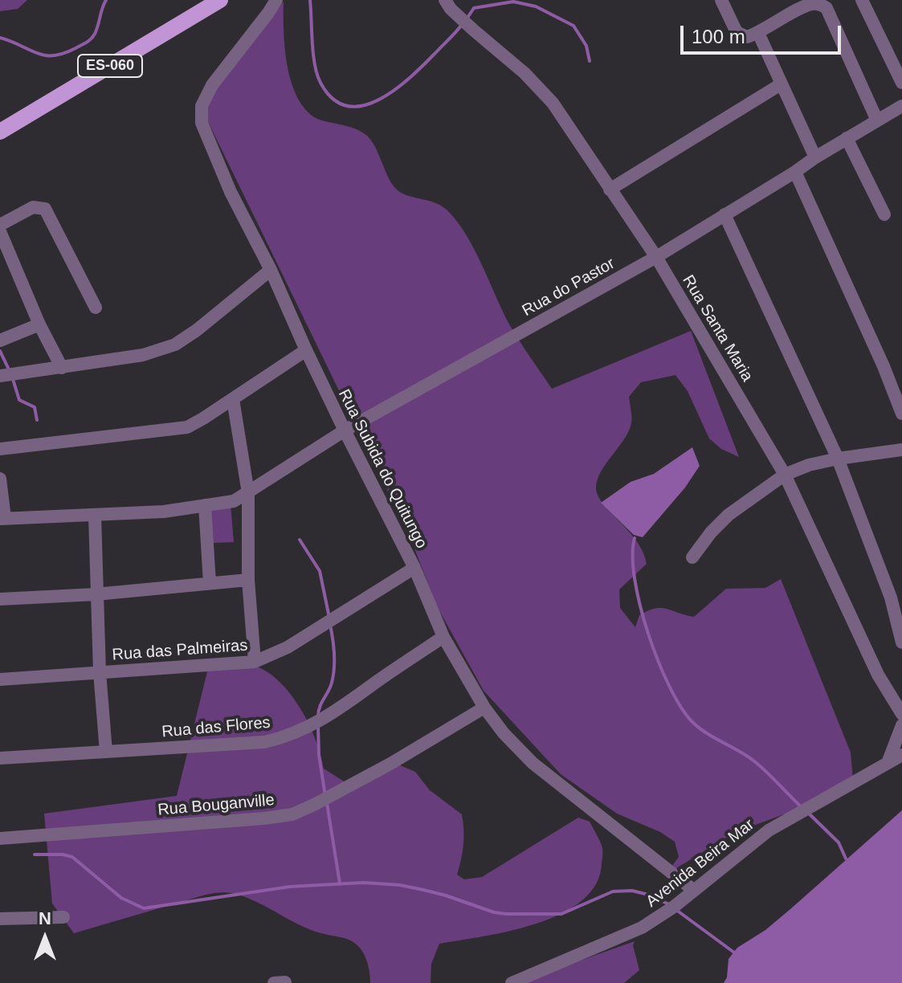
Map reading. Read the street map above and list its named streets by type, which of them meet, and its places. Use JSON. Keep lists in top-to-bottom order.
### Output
{
  "streets": {
    "main road": ["ES-060"],
    "street": [
      "Rua do Pastor",
      "Rua Santa Maria",
      "Rua Subida do Quitungo",
      "Rua das Palmeiras",
      "Rua das Flores",
      "Rua Bouganville",
      "Avenida Beira Mar"
    ]
  },
  "crossings": [
    ["Rua do Pastor", "Rua Santa Maria"],
    ["Rua do Pastor", "Rua Subida do Quitungo"],
    ["Rua Subida do Quitungo", "Rua das Palmeiras"],
    ["Rua Subida do Quitungo", "Rua das Flores"],
    ["Rua Subida do Quitungo", "Rua Bouganville"],
    ["Rua Subida do Quitungo", "Avenida Beira Mar"]
  ],
  "scale_bar": "100 m",
  "north": "top"
}
